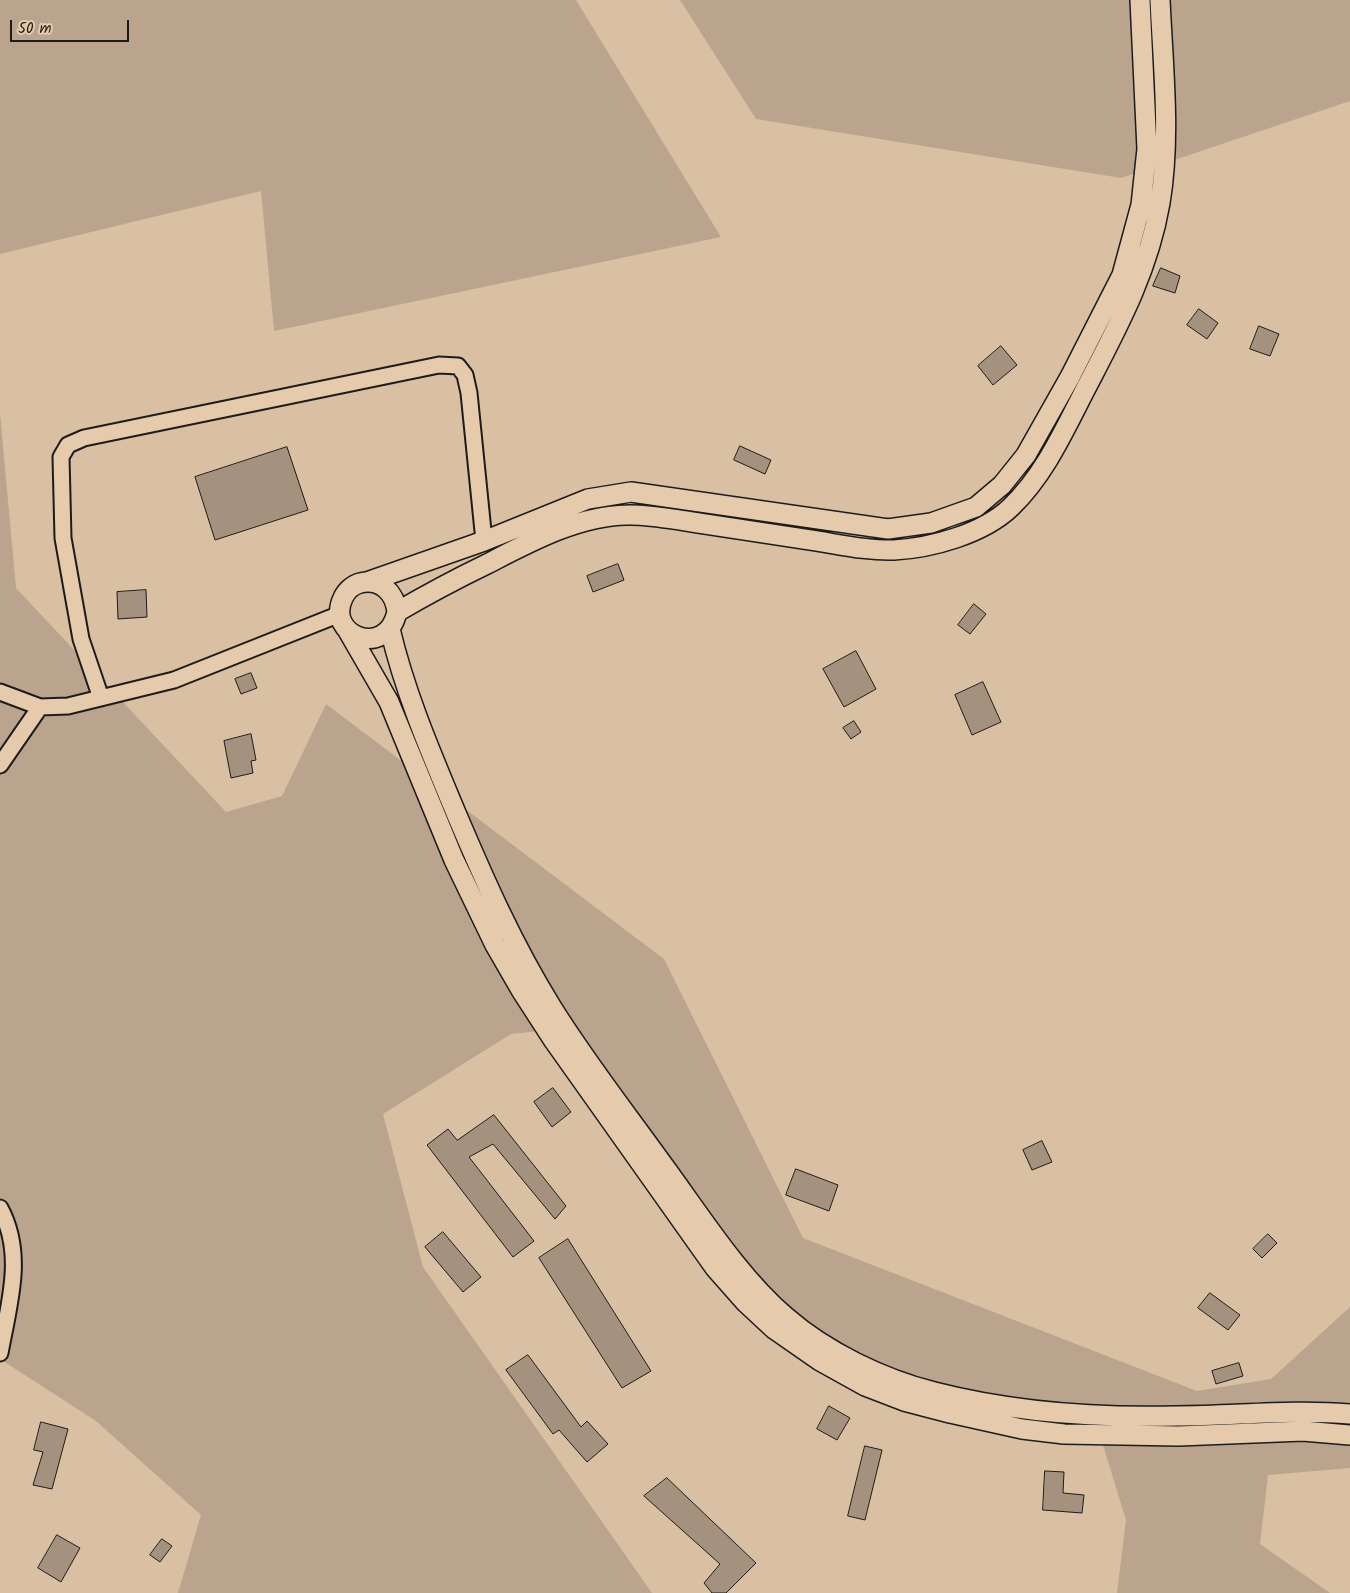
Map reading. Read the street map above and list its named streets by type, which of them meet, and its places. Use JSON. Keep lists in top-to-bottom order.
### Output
{
  "scale_bar": "50 m"
}
